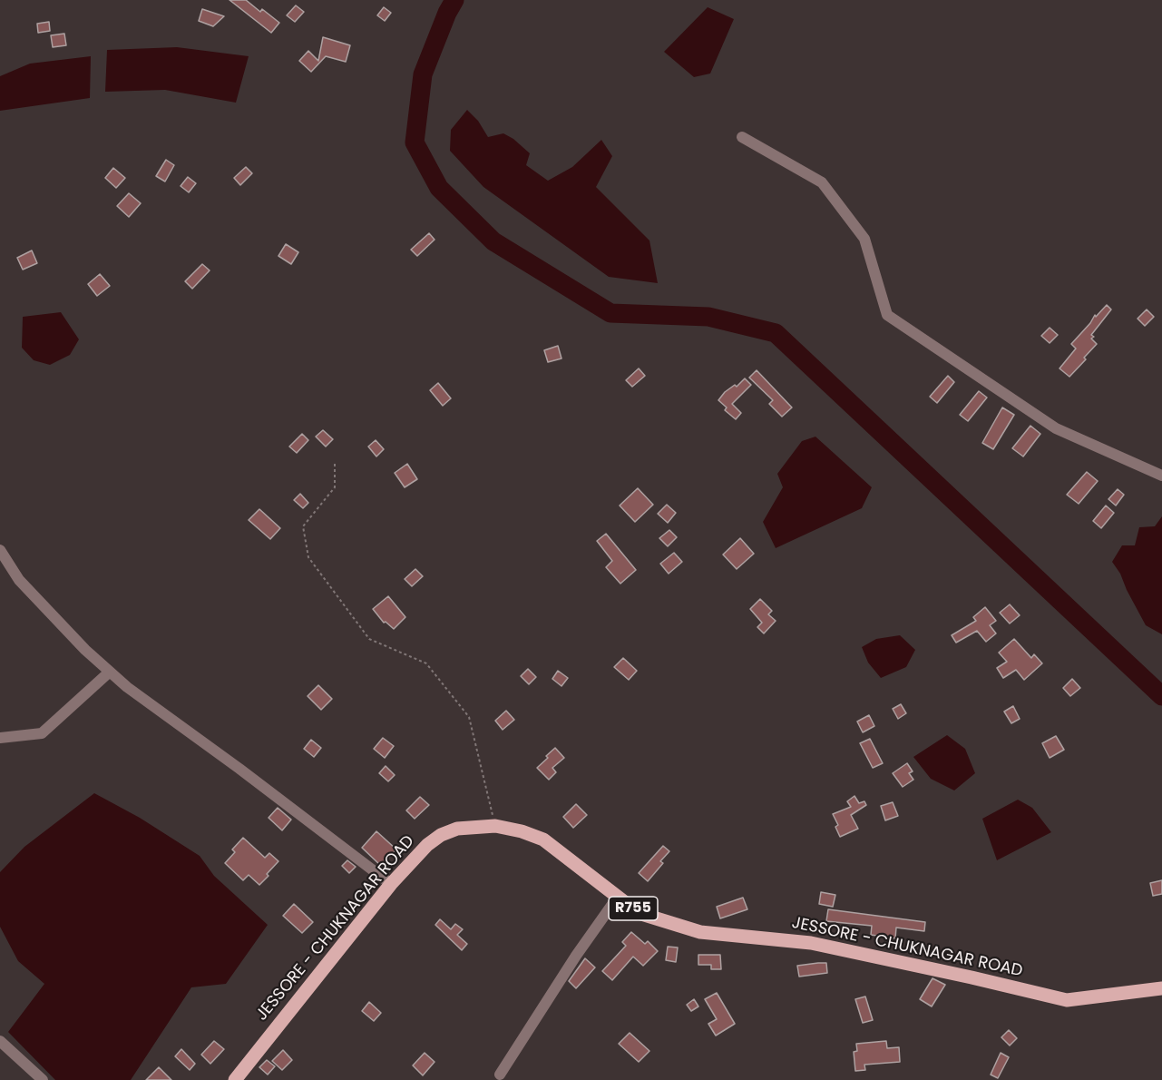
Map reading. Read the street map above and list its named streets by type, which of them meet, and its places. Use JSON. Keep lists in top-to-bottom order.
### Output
{
  "streets": {
    "main road": ["R755", "JESSORE - CHUKNAGAR ROAD"]
  }
}
